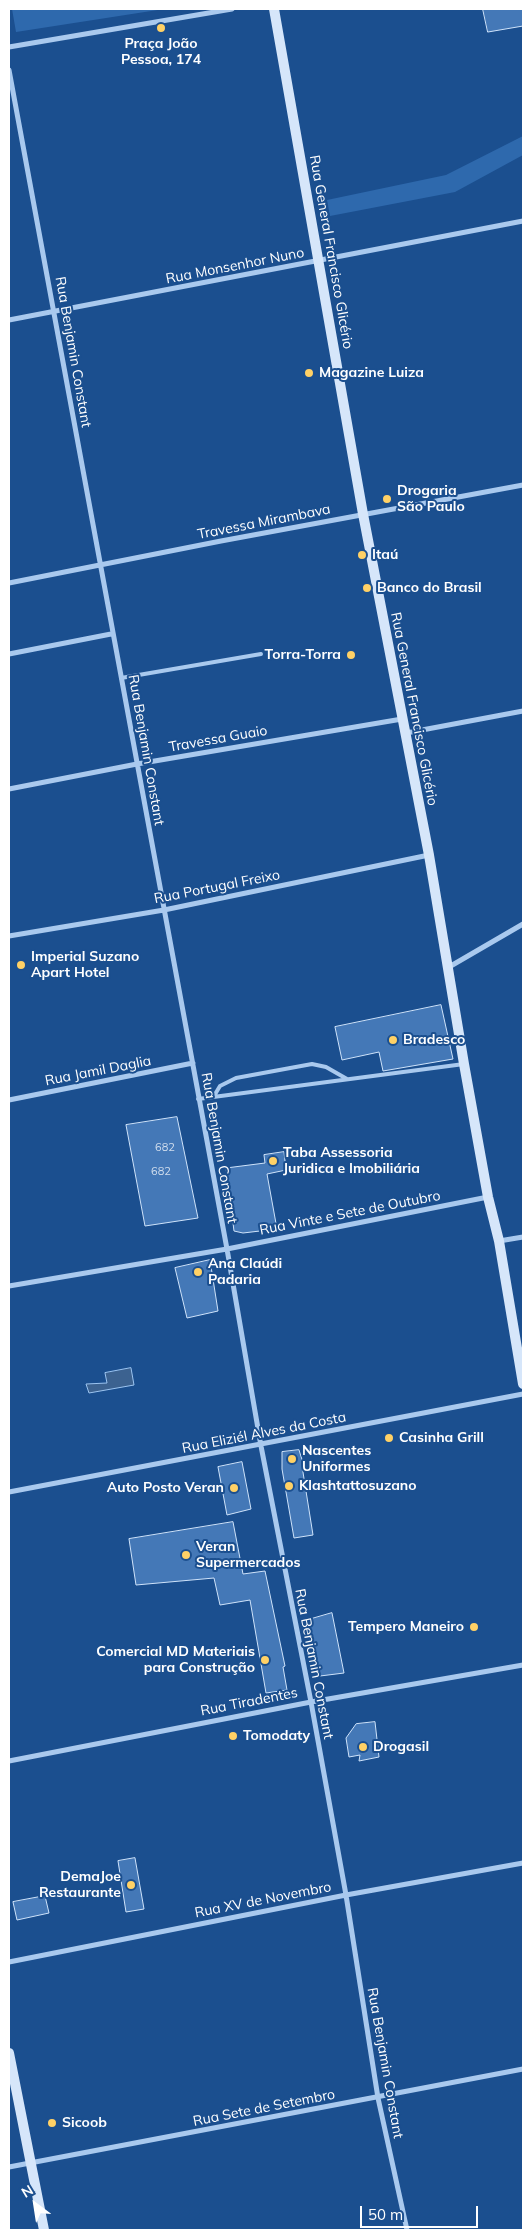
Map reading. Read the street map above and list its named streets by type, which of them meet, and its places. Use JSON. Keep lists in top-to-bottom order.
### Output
{
  "streets": {
    "main road": ["Rua General Francisco Glicério"],
    "street": [
      "Rua Monsenhor Nuno",
      "Rua Benjamin Constant",
      "Travessa Mirambava",
      "Travessa Guaio",
      "Rua Portugal Freixo",
      "Rua Jamil Daglia",
      "Rua Vinte e Sete de Outubro",
      "Rua Eliziél Alves da Costa",
      "Rua Tiradentes",
      "Rua XV de Novembro",
      "Rua Sete de Setembro"
    ]
  },
  "crossings": [
    ["Rua General Francisco Glicério", "Rua Monsenhor Nuno"],
    ["Rua General Francisco Glicério", "Travessa Mirambava"],
    ["Rua General Francisco Glicério", "Travessa Guaio"],
    ["Rua General Francisco Glicério", "Rua Portugal Freixo"],
    ["Rua General Francisco Glicério", "Rua Vinte e Sete de Outubro"],
    ["Rua Monsenhor Nuno", "Rua Benjamin Constant"],
    ["Rua Benjamin Constant", "Travessa Mirambava"],
    ["Rua Benjamin Constant", "Travessa Guaio"],
    ["Rua Benjamin Constant", "Rua Portugal Freixo"],
    ["Rua Benjamin Constant", "Rua Jamil Daglia"],
    ["Rua Benjamin Constant", "Rua Vinte e Sete de Outubro"],
    ["Rua Benjamin Constant", "Rua Eliziél Alves da Costa"],
    ["Rua Benjamin Constant", "Rua Tiradentes"],
    ["Rua Benjamin Constant", "Rua XV de Novembro"],
    ["Rua Benjamin Constant", "Rua Sete de Setembro"]
  ],
  "places": [
    "Praça João Pessoa, 174",
    "Magazine Luiza",
    "Drogaria São Paulo",
    "Itaú",
    "Banco do Brasil",
    "Torra-Torra",
    "Imperial Suzano Apart Hotel",
    "Bradesco",
    "Taba Assessoria Juridica e Imobiliária",
    "Ana Claúdi Padaria",
    "Casinha Grill",
    "Nascentes Uniformes",
    "Klashtattosuzano",
    "Auto Posto Veran",
    "Veran Supermercados",
    "Tempero Maneiro",
    "Comercial MD Materiais para Construção",
    "Tomodaty",
    "Drogasil",
    "DemaJoe Restaurante",
    "Sicoob"
  ],
  "house_numbers": ["682", "682"],
  "scale_bar": "50 m",
  "north": "top left"
}
